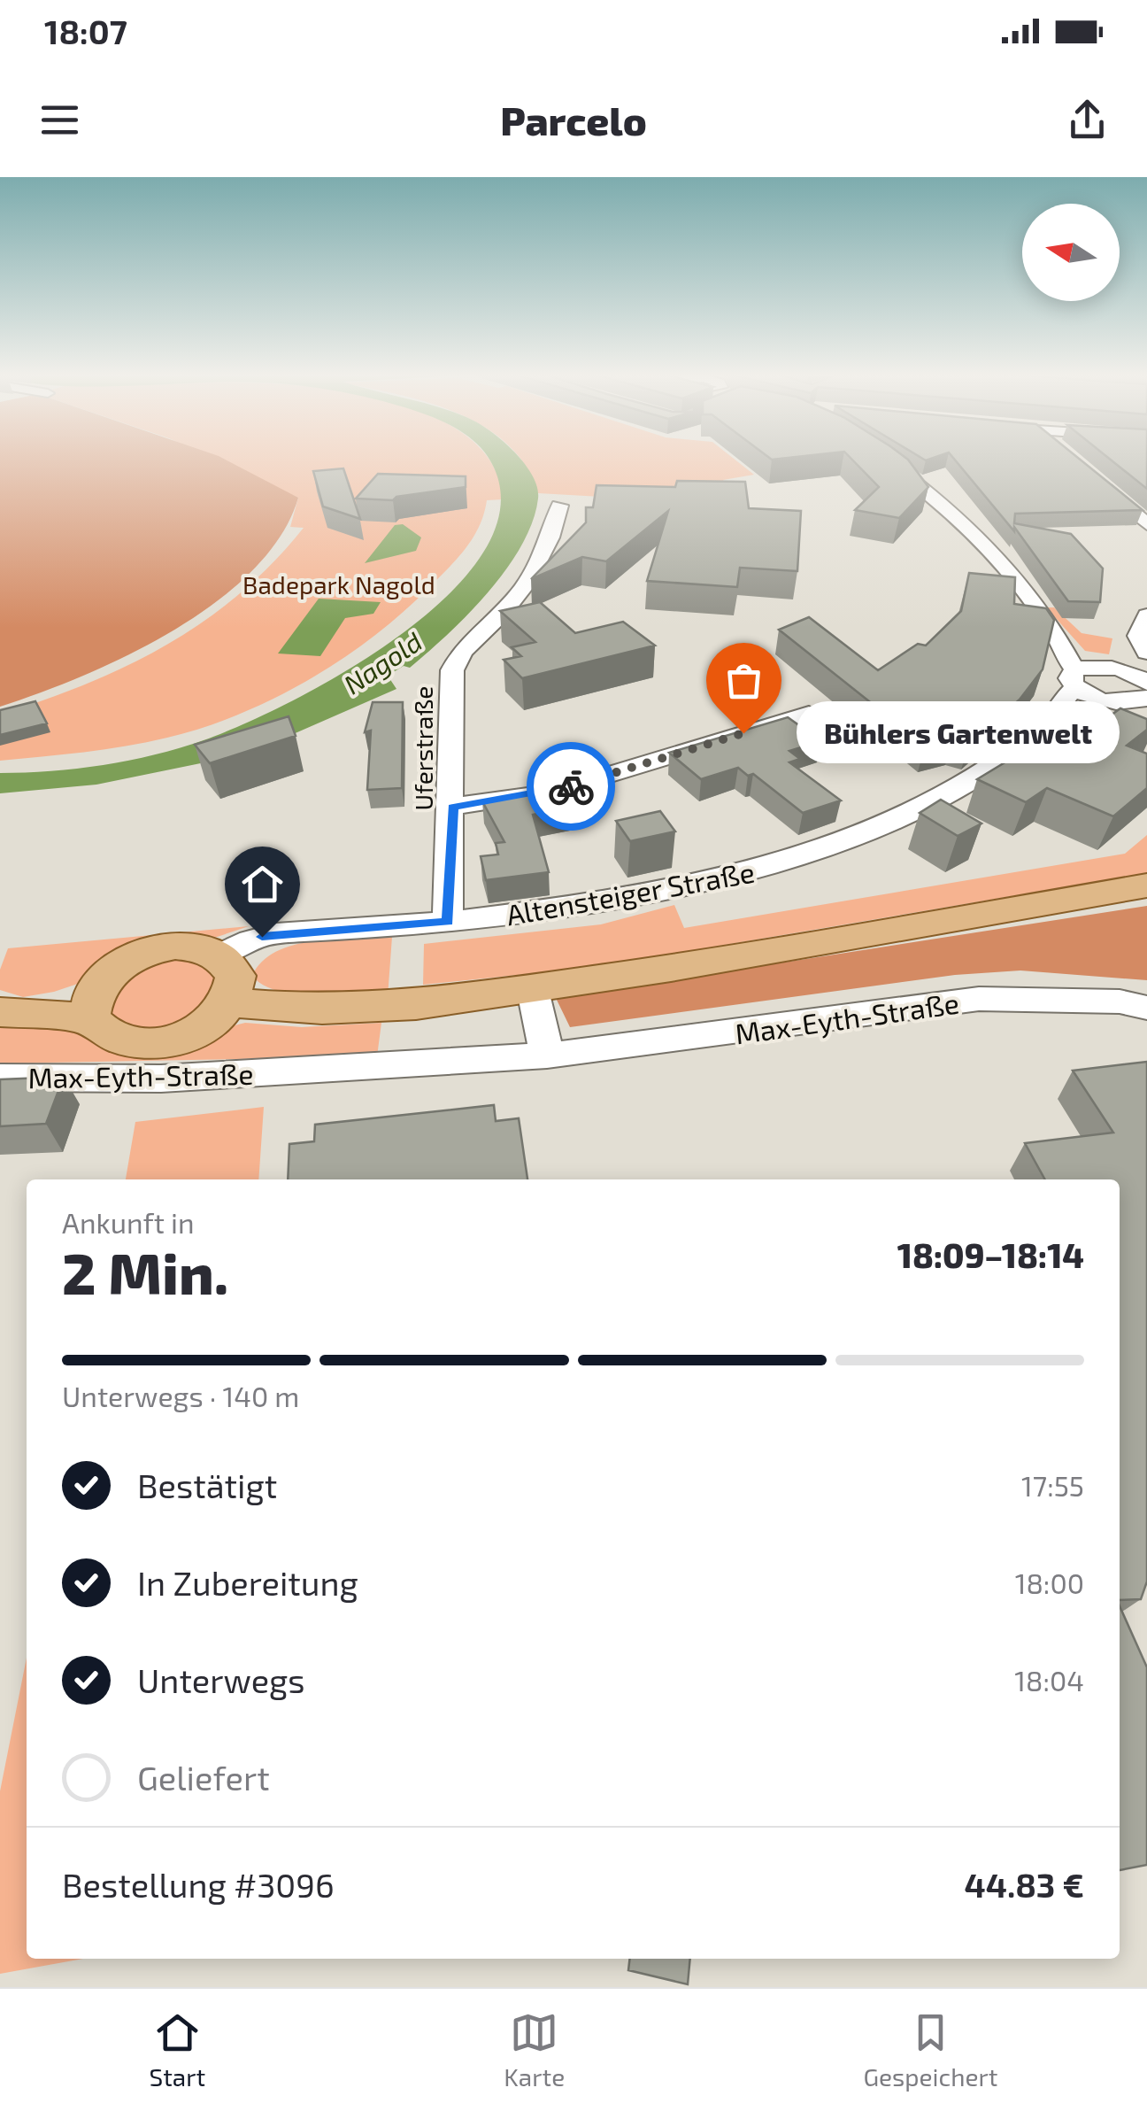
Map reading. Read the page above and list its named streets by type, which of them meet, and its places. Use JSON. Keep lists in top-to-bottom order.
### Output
{
  "streets": {
    "street": ["Uferstraße", "Altensteiger Straße", "Max-Eyth-Straße"]
  },
  "crossings": [
    ["Uferstraße", "Altensteiger Straße"]
  ],
  "water": ["Nagold"],
  "parks": ["Badepark Nagold"],
  "places": ["Bühlers Gartenwelt"],
  "north": "left",
  "page": {
    "status": "18:07",
    "header": "Parcelo",
    "bubble": "Bühlers Gartenwelt",
    "heading": ["2 Min.", "Ankunft in", "18:09–18:14"],
    "panel": ["Bestellung #3096", "44.83 €"],
    "bar": "Unterwegs · 140 m",
    "list": [
      ["Bestätigt", "17:55"],
      ["In Zubereitung", "18:00"],
      ["Unterwegs", "18:04"],
      "Geliefert"
    ],
    "tabs": ["Start", "Karte", "Gespeichert"]
  }
}
